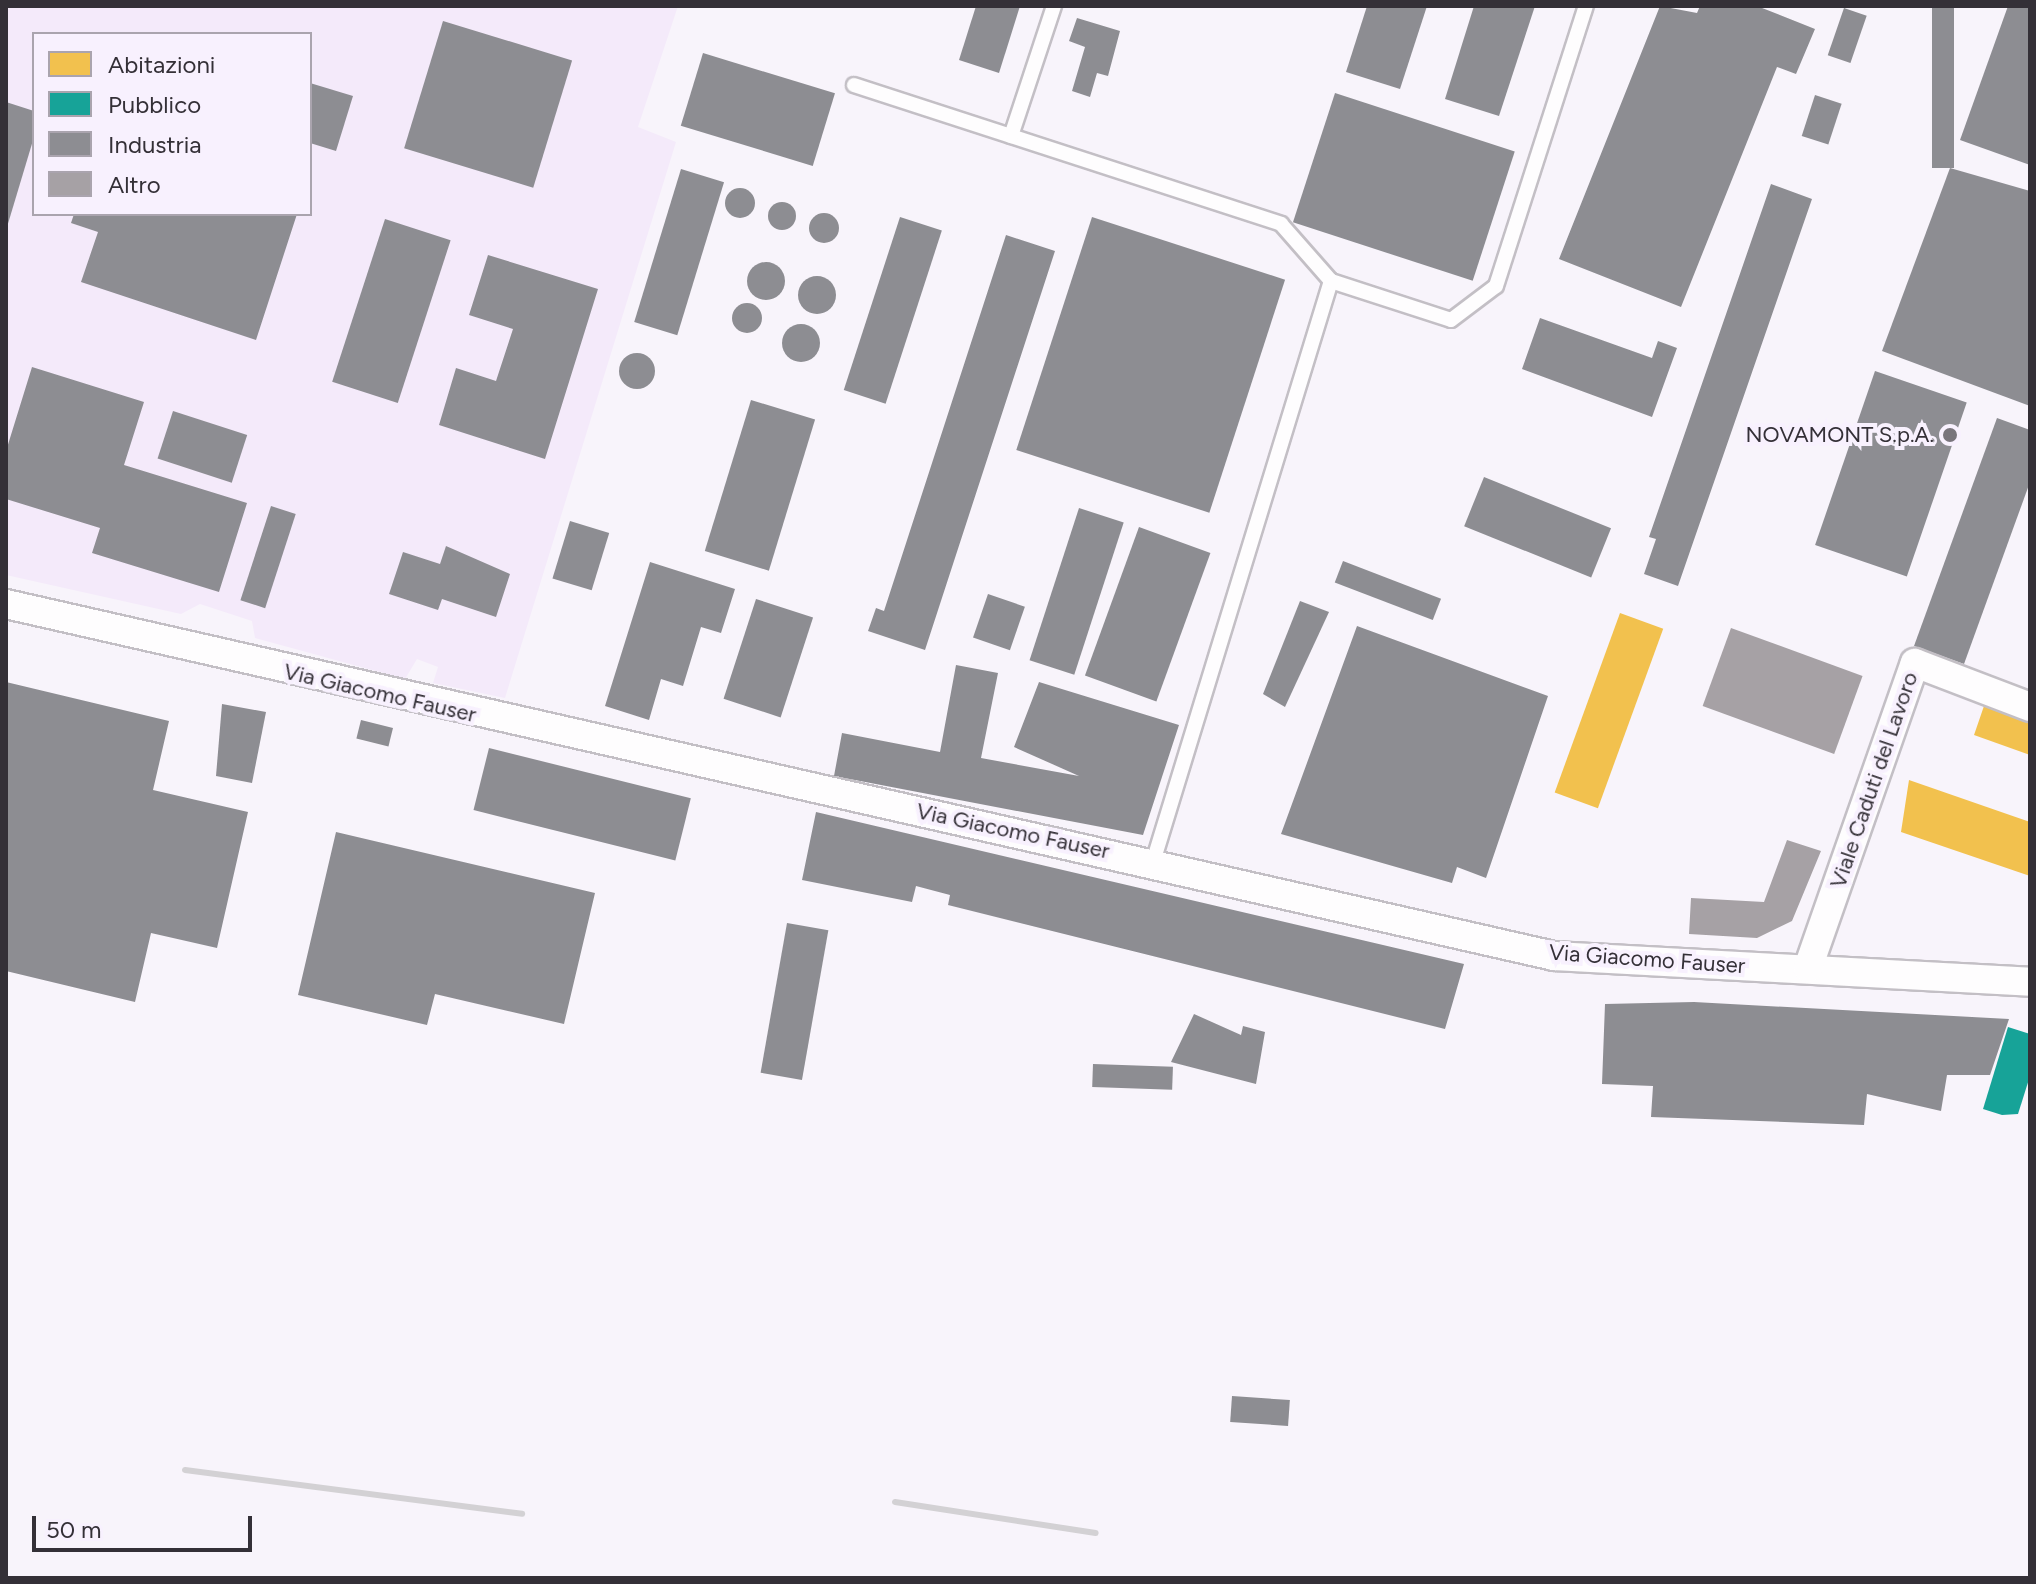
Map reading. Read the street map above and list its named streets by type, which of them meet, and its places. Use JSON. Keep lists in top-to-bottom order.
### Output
{
  "streets": {
    "street": ["Via Giacomo Fauser", "Viale Caduti del Lavoro"]
  },
  "crossings": [
    ["Via Giacomo Fauser", "Viale Caduti del Lavoro"]
  ],
  "places": ["NOVAMONT S.p.A."],
  "legend": [
    "Abitazioni",
    "Pubblico",
    "Industria",
    "Altro"
  ],
  "scale_bar": "50 m"
}
